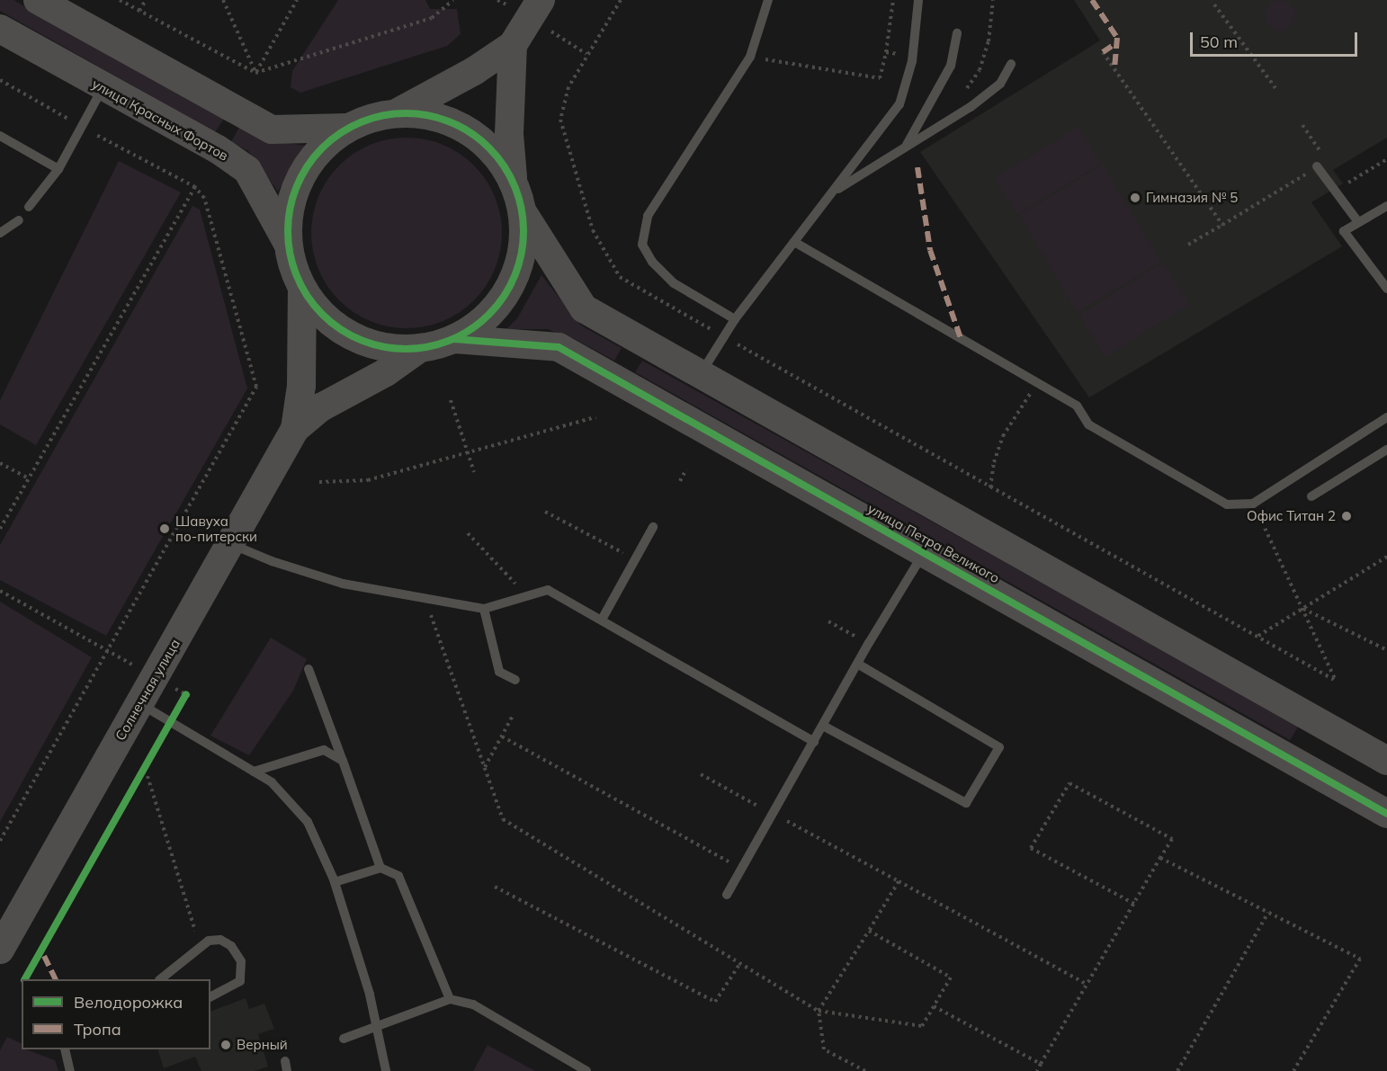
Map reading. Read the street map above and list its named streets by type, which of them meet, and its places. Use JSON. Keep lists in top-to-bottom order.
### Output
{
  "streets": {
    "street": ["улица Красных Фортов", "улица Петра Великого", "Солнечная улица"]
  },
  "places": [
    "Гимназия № 5",
    "Офис Титан 2",
    "Шавуха по-питерски",
    "Верный"
  ],
  "legend": ["Велодорожка", "Тропа"],
  "scale_bar": "50 m"
}
